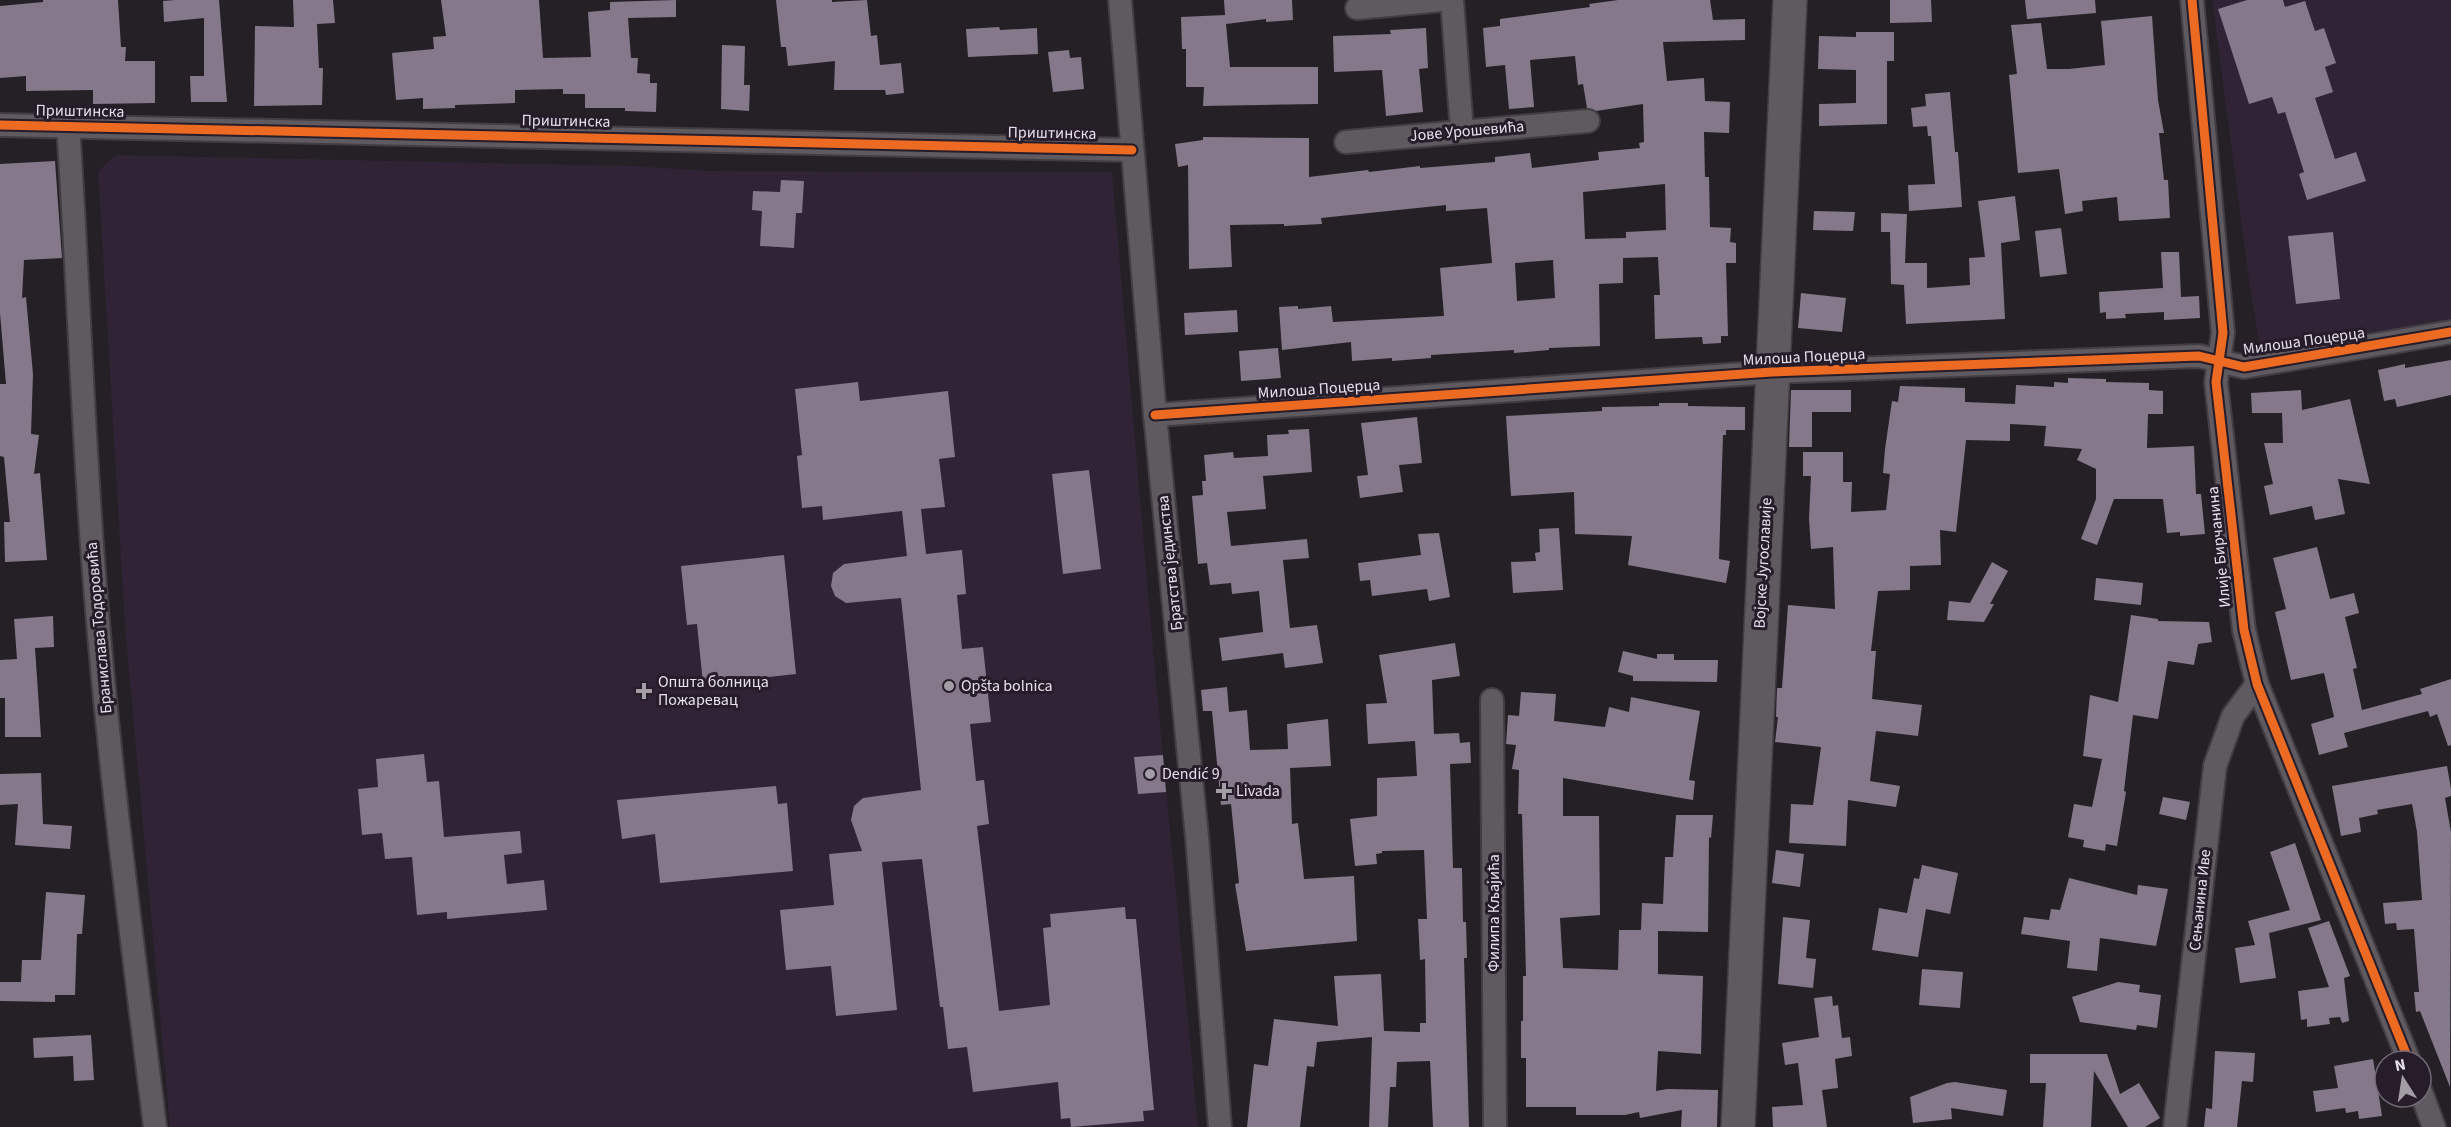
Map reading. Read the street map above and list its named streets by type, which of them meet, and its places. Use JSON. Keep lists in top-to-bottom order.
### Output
{
  "streets": {
    "main road": ["Војске Југославије"],
    "street": [
      "Приштинска",
      "Јове Урошевића",
      "Милоша Поцерца",
      "Илије Бирчанина",
      "Братства јединства",
      "Бранислава Тодоровића",
      "Сењанина Иве",
      "Филипа Кљајића"
    ]
  },
  "crossings": [
    ["Приштинска", "Братства јединства"],
    ["Приштинска", "Бранислава Тодоровића"],
    ["Милоша Поцерца", "Илије Бирчанина"],
    ["Милоша Поцерца", "Братства јединства"],
    ["Милоша Поцерца", "Војске Југославије"],
    ["Илије Бирчанина", "Сењанина Иве"]
  ],
  "places": {
    "other": ["Opšta bolnica", "Dendić 9"],
    "health": ["Општа болница Пожаревац", "Livada"]
  },
  "north": "top"
}
